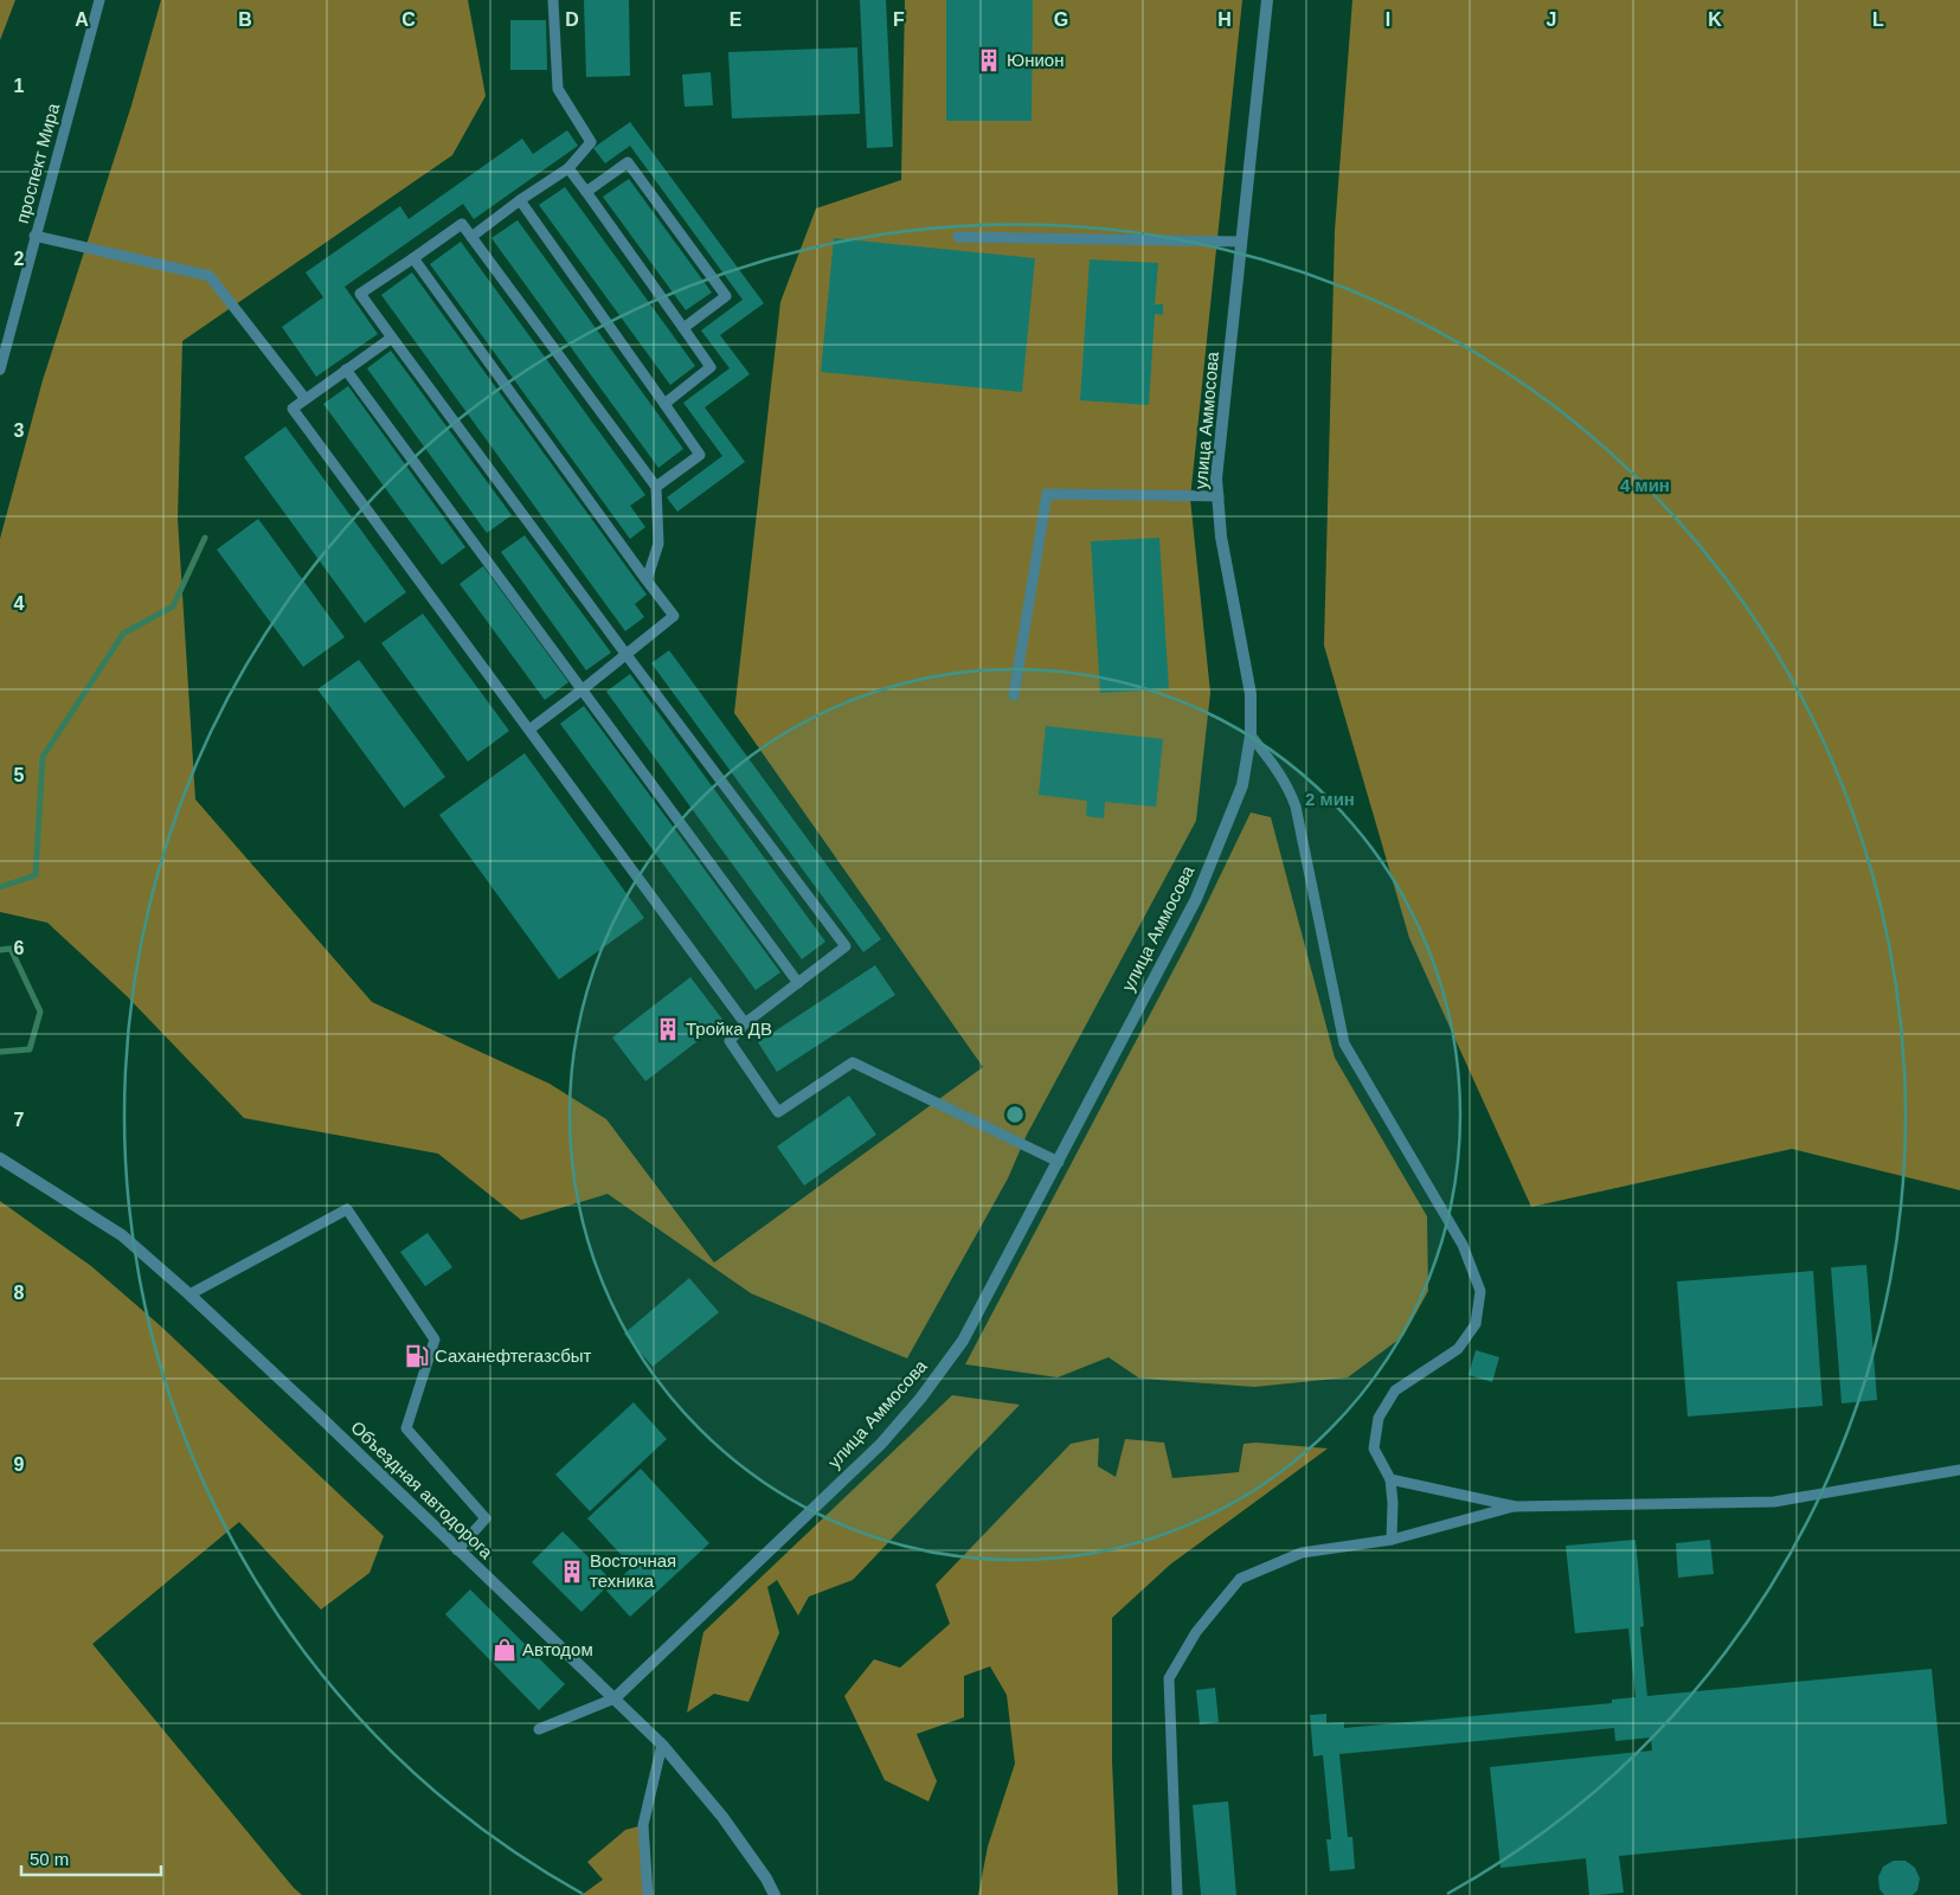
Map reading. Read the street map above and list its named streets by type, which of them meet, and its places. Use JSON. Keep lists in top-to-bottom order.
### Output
{
  "streets": {
    "street": ["улица Аммосова", "Объездная автодорога"],
    "lane": ["проспект Мира"]
  },
  "crossings": [
    ["улица Аммосова", "Объездная автодорога"]
  ],
  "places": {
    "building": ["Юнион", "Тройка ДВ", "Восточная техника"],
    "fuel station": ["Саханефтегазсбыт"],
    "shop": ["Автодом"]
  },
  "scale_bar": "50 m",
  "grid": {
    "columns": [
      "A",
      "B",
      "C",
      "D",
      "E",
      "F",
      "G",
      "H",
      "I",
      "J",
      "K",
      "L"
    ],
    "rows": [
      "1",
      "2",
      "3",
      "4",
      "5",
      "6",
      "7",
      "8",
      "9"
    ]
  },
  "rings": ["4 мин", "2 мин"]
}
